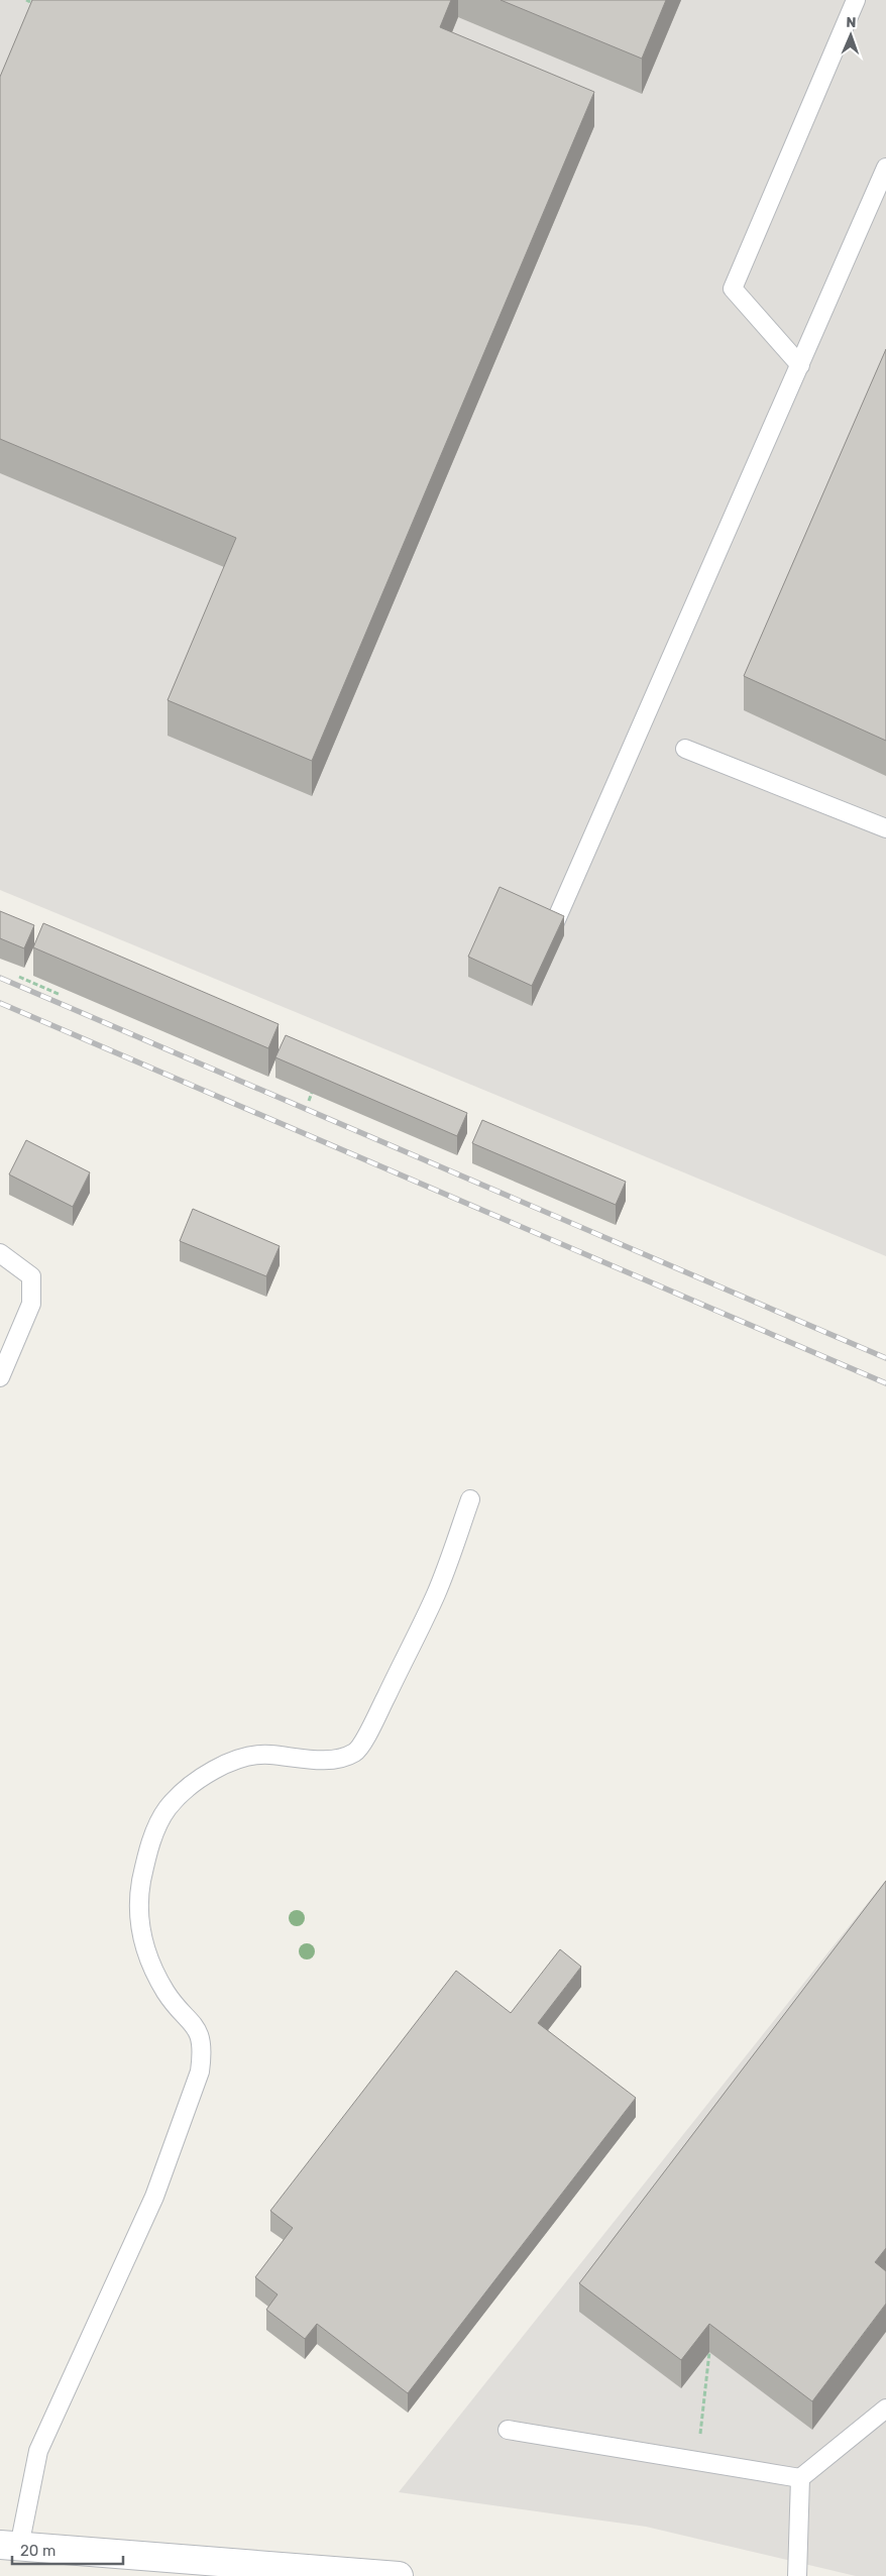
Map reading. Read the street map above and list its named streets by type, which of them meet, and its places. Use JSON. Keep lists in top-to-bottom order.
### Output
{
  "scale_bar": "20 m",
  "north": "top"
}
